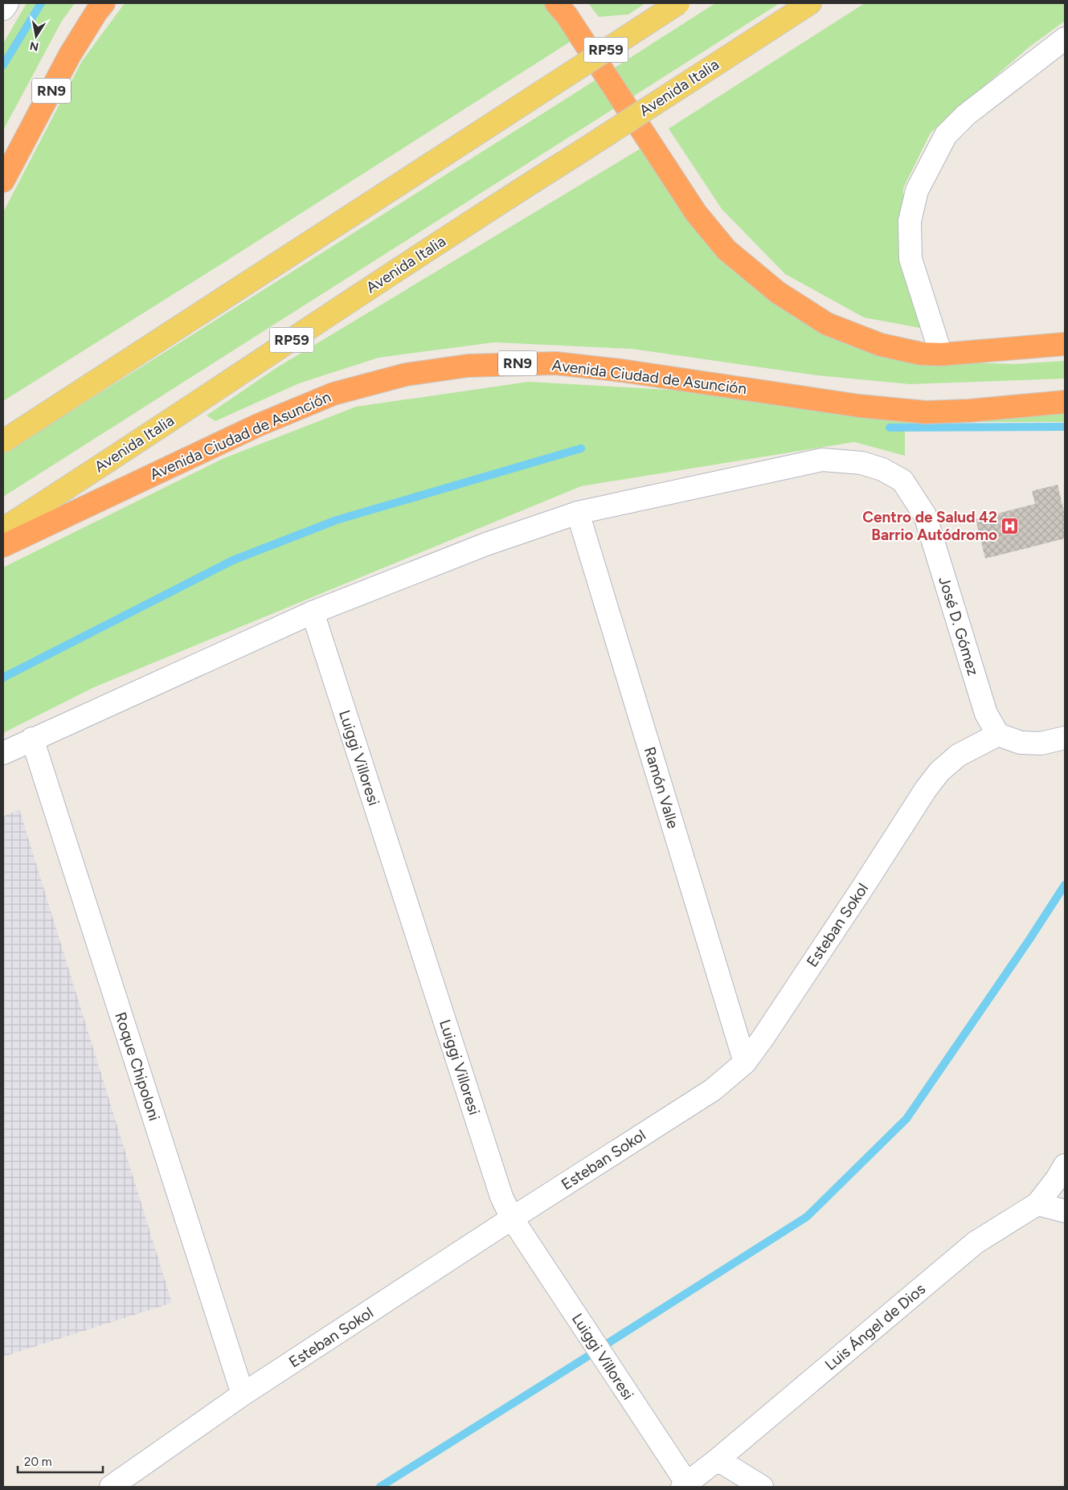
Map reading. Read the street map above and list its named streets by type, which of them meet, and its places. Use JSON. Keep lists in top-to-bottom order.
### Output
{
  "streets": {
    "highway": ["RN9", "Avenida Ciudad de Asunción"],
    "main road": ["RP59", "Avenida Italia"],
    "street": [
      "José D. Gómez",
      "Luiggi Villoresi",
      "Ramón Valle",
      "Esteban Sokol",
      "Roque Chipoloni",
      "Luis Ángel de Dios"
    ]
  },
  "crossings": [
    ["José D. Gómez", "Ramón Valle"],
    ["José D. Gómez", "Esteban Sokol"],
    ["Luiggi Villoresi", "Esteban Sokol"],
    ["Luiggi Villoresi", "Luis Ángel de Dios"],
    ["Ramón Valle", "Esteban Sokol"],
    ["Esteban Sokol", "Roque Chipoloni"]
  ],
  "places": {
    "hospital": ["Centro de Salud 42 Barrio Autódromo"]
  },
  "scale_bar": "20 m",
  "north": "bottom"
}
